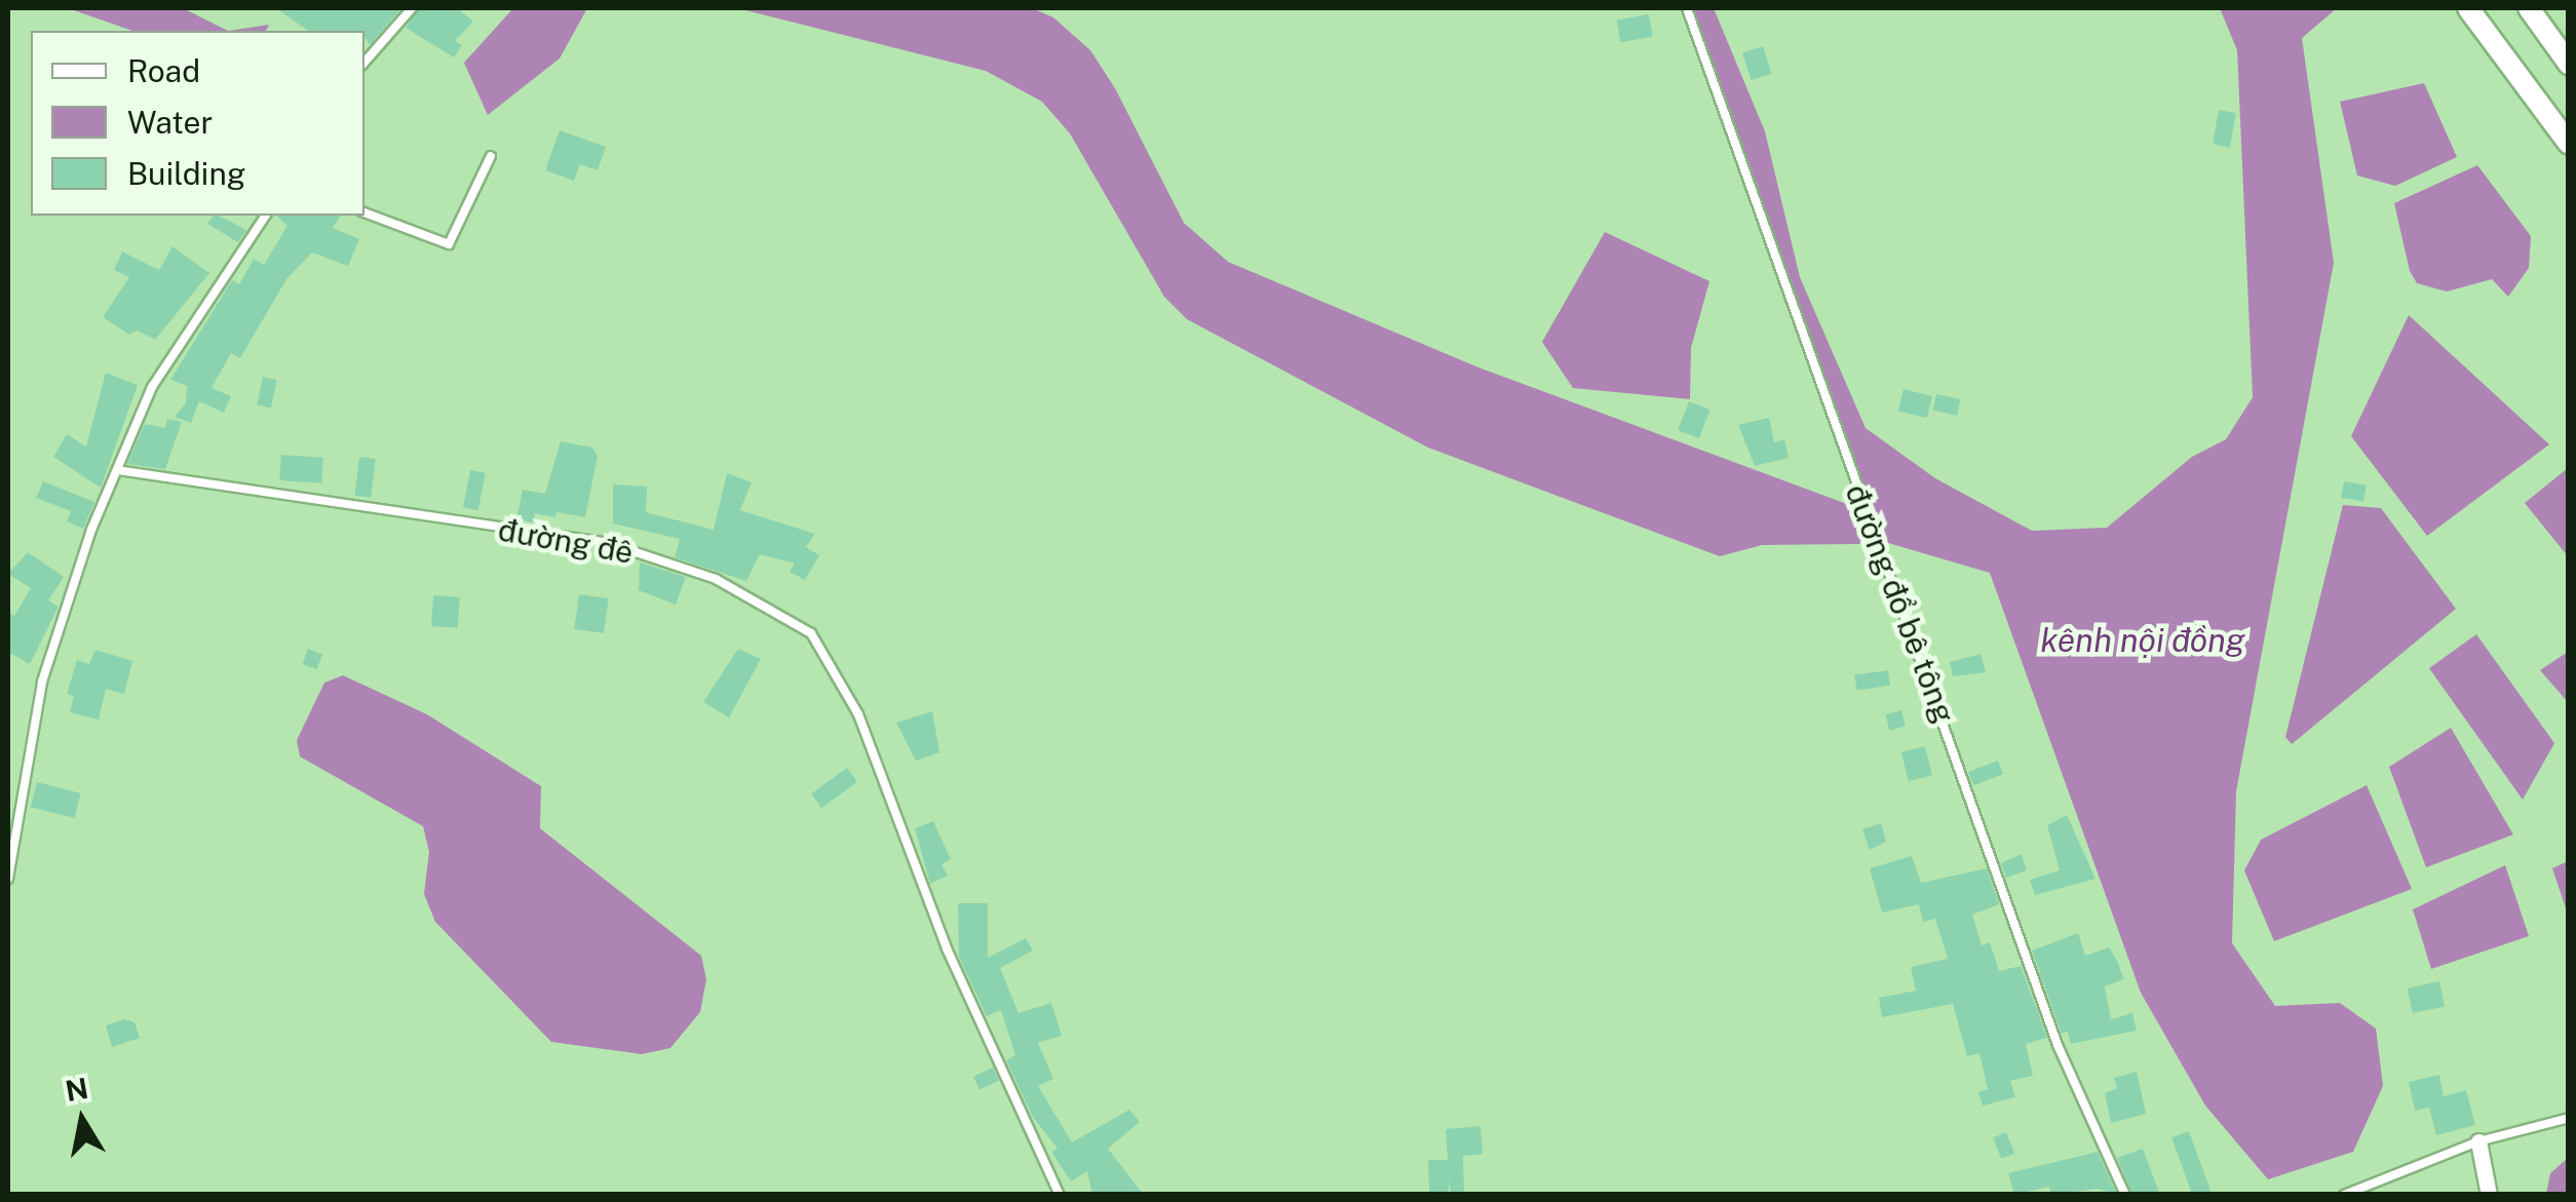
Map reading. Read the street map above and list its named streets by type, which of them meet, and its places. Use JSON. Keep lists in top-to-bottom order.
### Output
{
  "streets": {
    "lane": ["đường đê", "đường đổ bê tông"]
  },
  "water": ["kênh nội đồng"],
  "legend": ["Road", "Water", "Building"],
  "north": "top"
}
